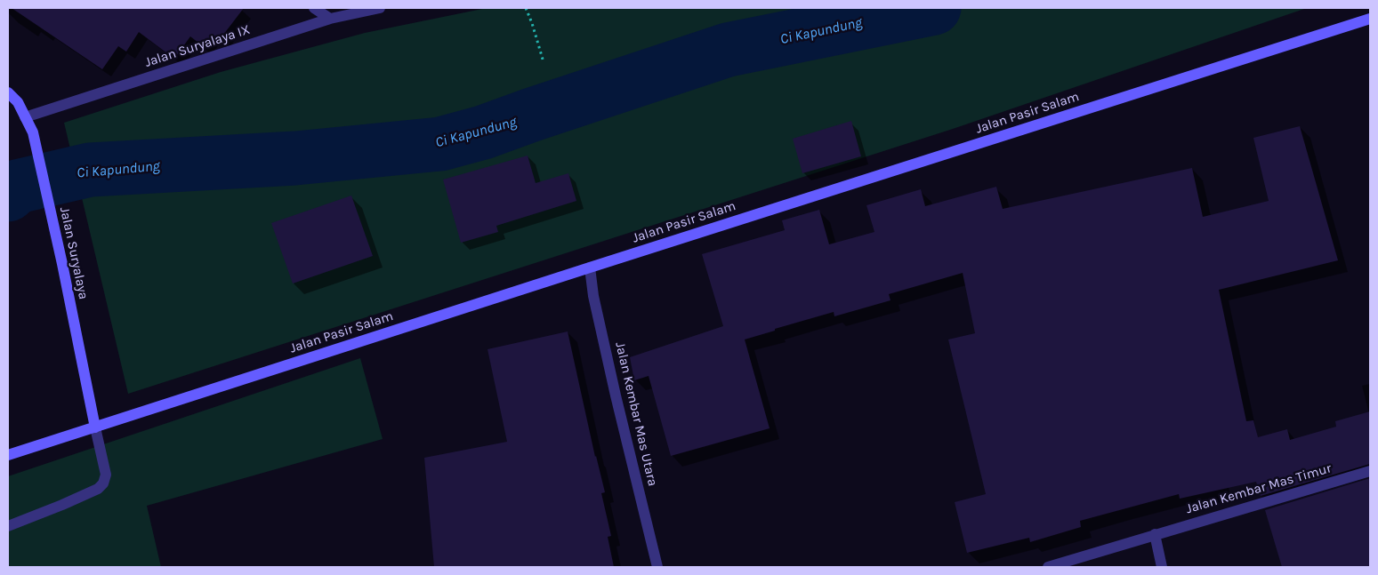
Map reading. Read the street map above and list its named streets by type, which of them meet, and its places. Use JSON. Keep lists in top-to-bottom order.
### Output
{
  "streets": {
    "street": [
      "Jalan Suryalaya IX",
      "Jalan Pasir Salam",
      "Jalan Suryalaya",
      "Jalan Kembar Mas Utara",
      "Jalan Kembar Mas Timur"
    ]
  },
  "crossings": [
    ["Jalan Suryalaya IX", "Jalan Suryalaya"],
    ["Jalan Pasir Salam", "Jalan Suryalaya"],
    ["Jalan Pasir Salam", "Jalan Kembar Mas Utara"]
  ],
  "water": ["Ci Kapundung"]
}
